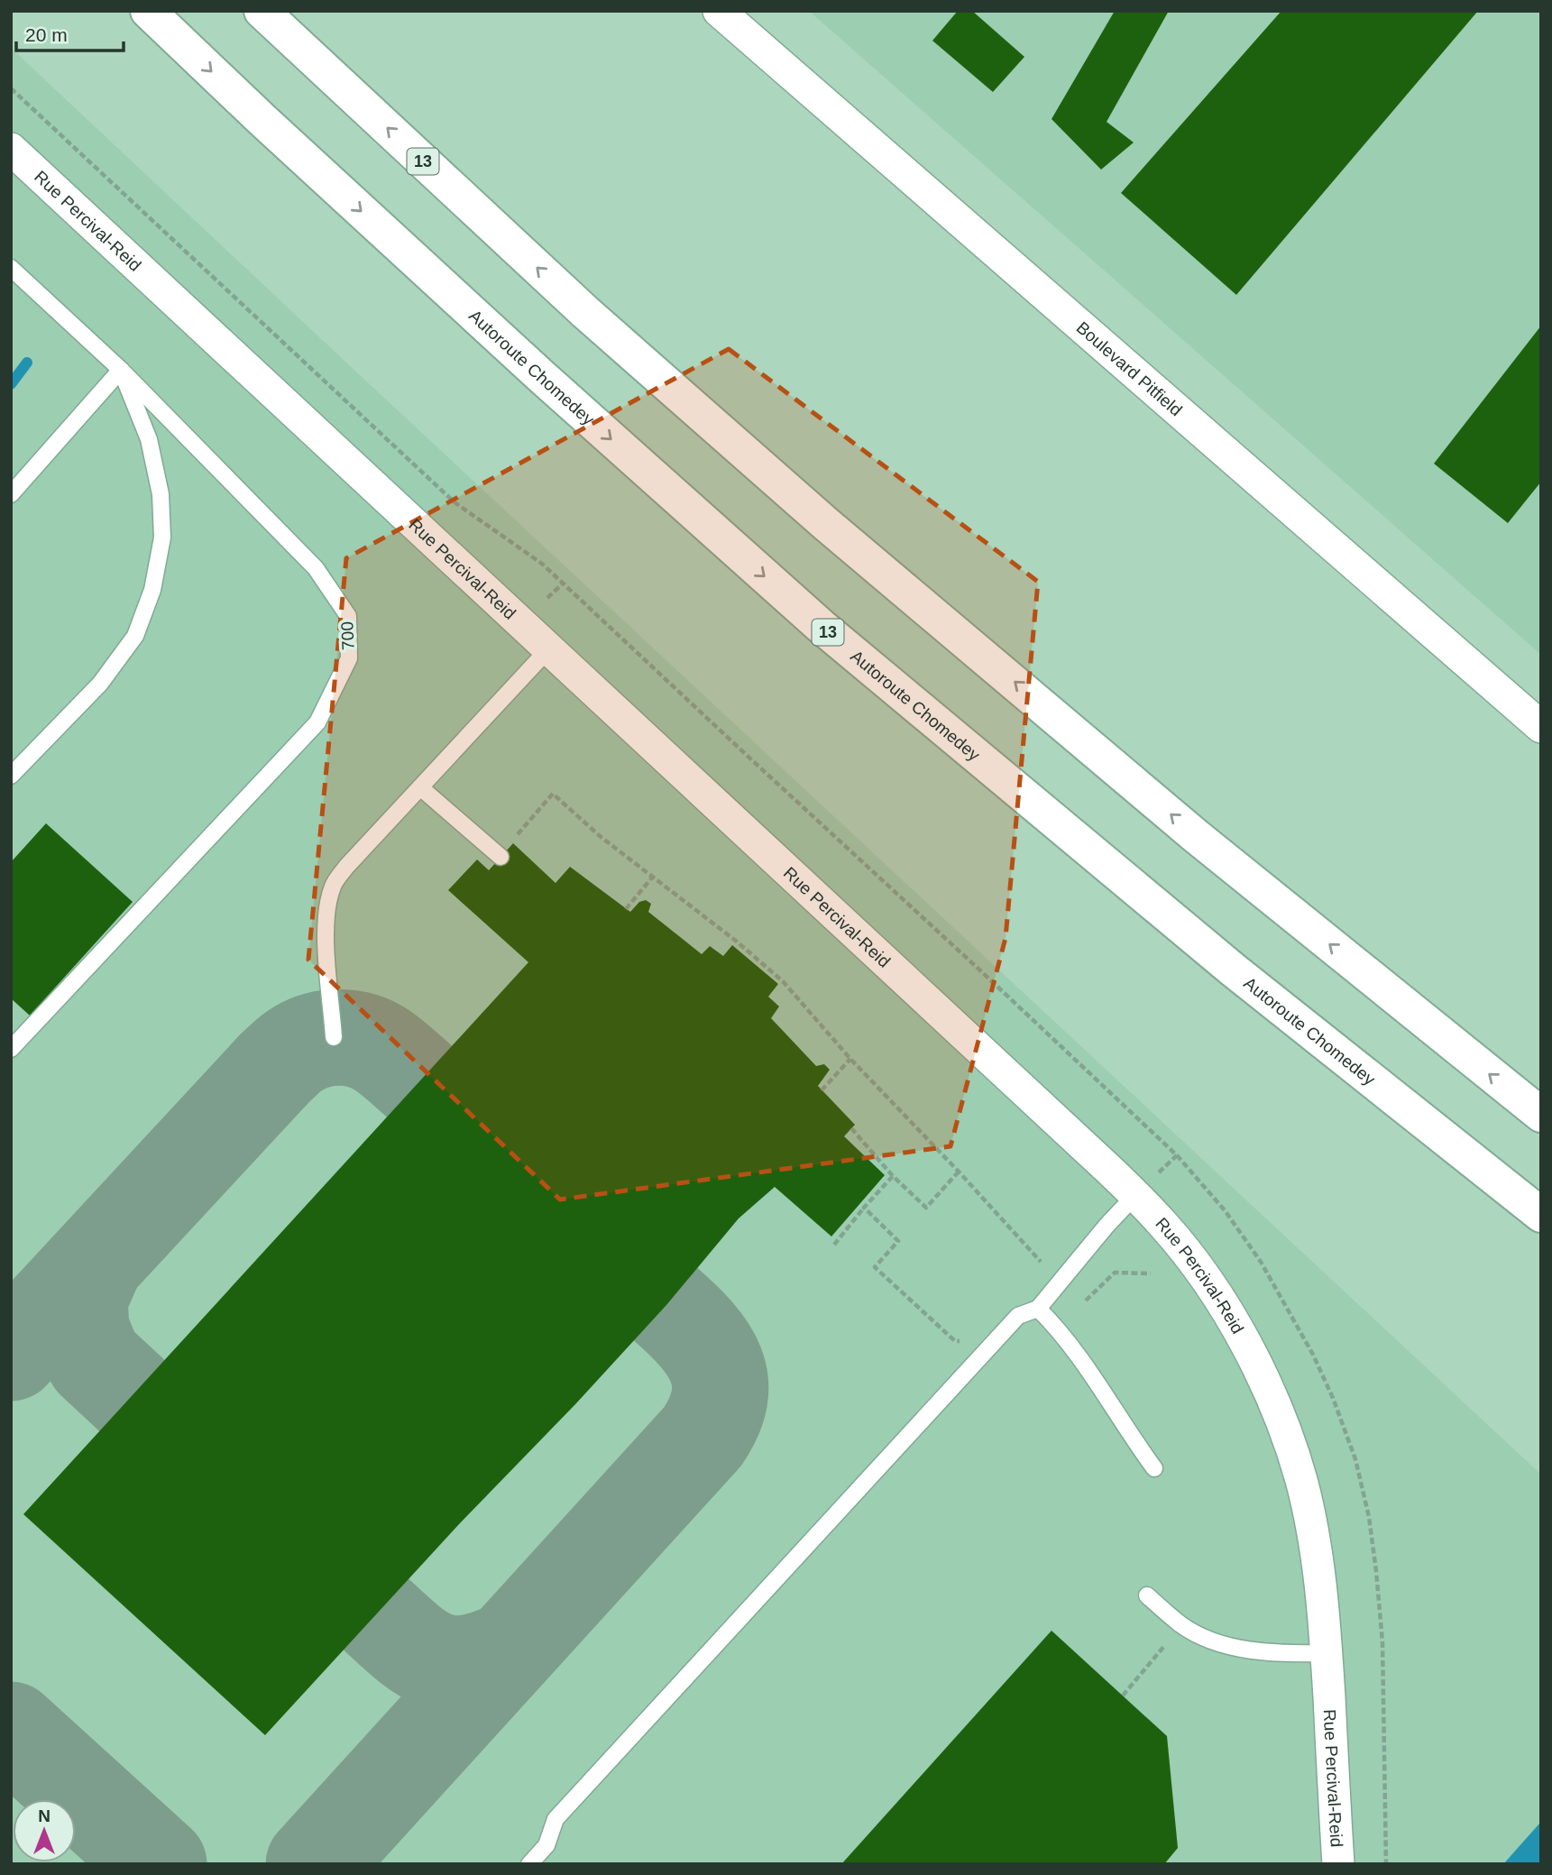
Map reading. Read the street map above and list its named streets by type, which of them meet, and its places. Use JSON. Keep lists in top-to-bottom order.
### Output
{
  "streets": {
    "highway": ["13", "Autoroute Chomedey"],
    "street": ["Rue Percival-Reid", "Boulevard Pitfield"],
    "lane": ["700"]
  },
  "scale_bar": "20 m",
  "north": "top"
}
